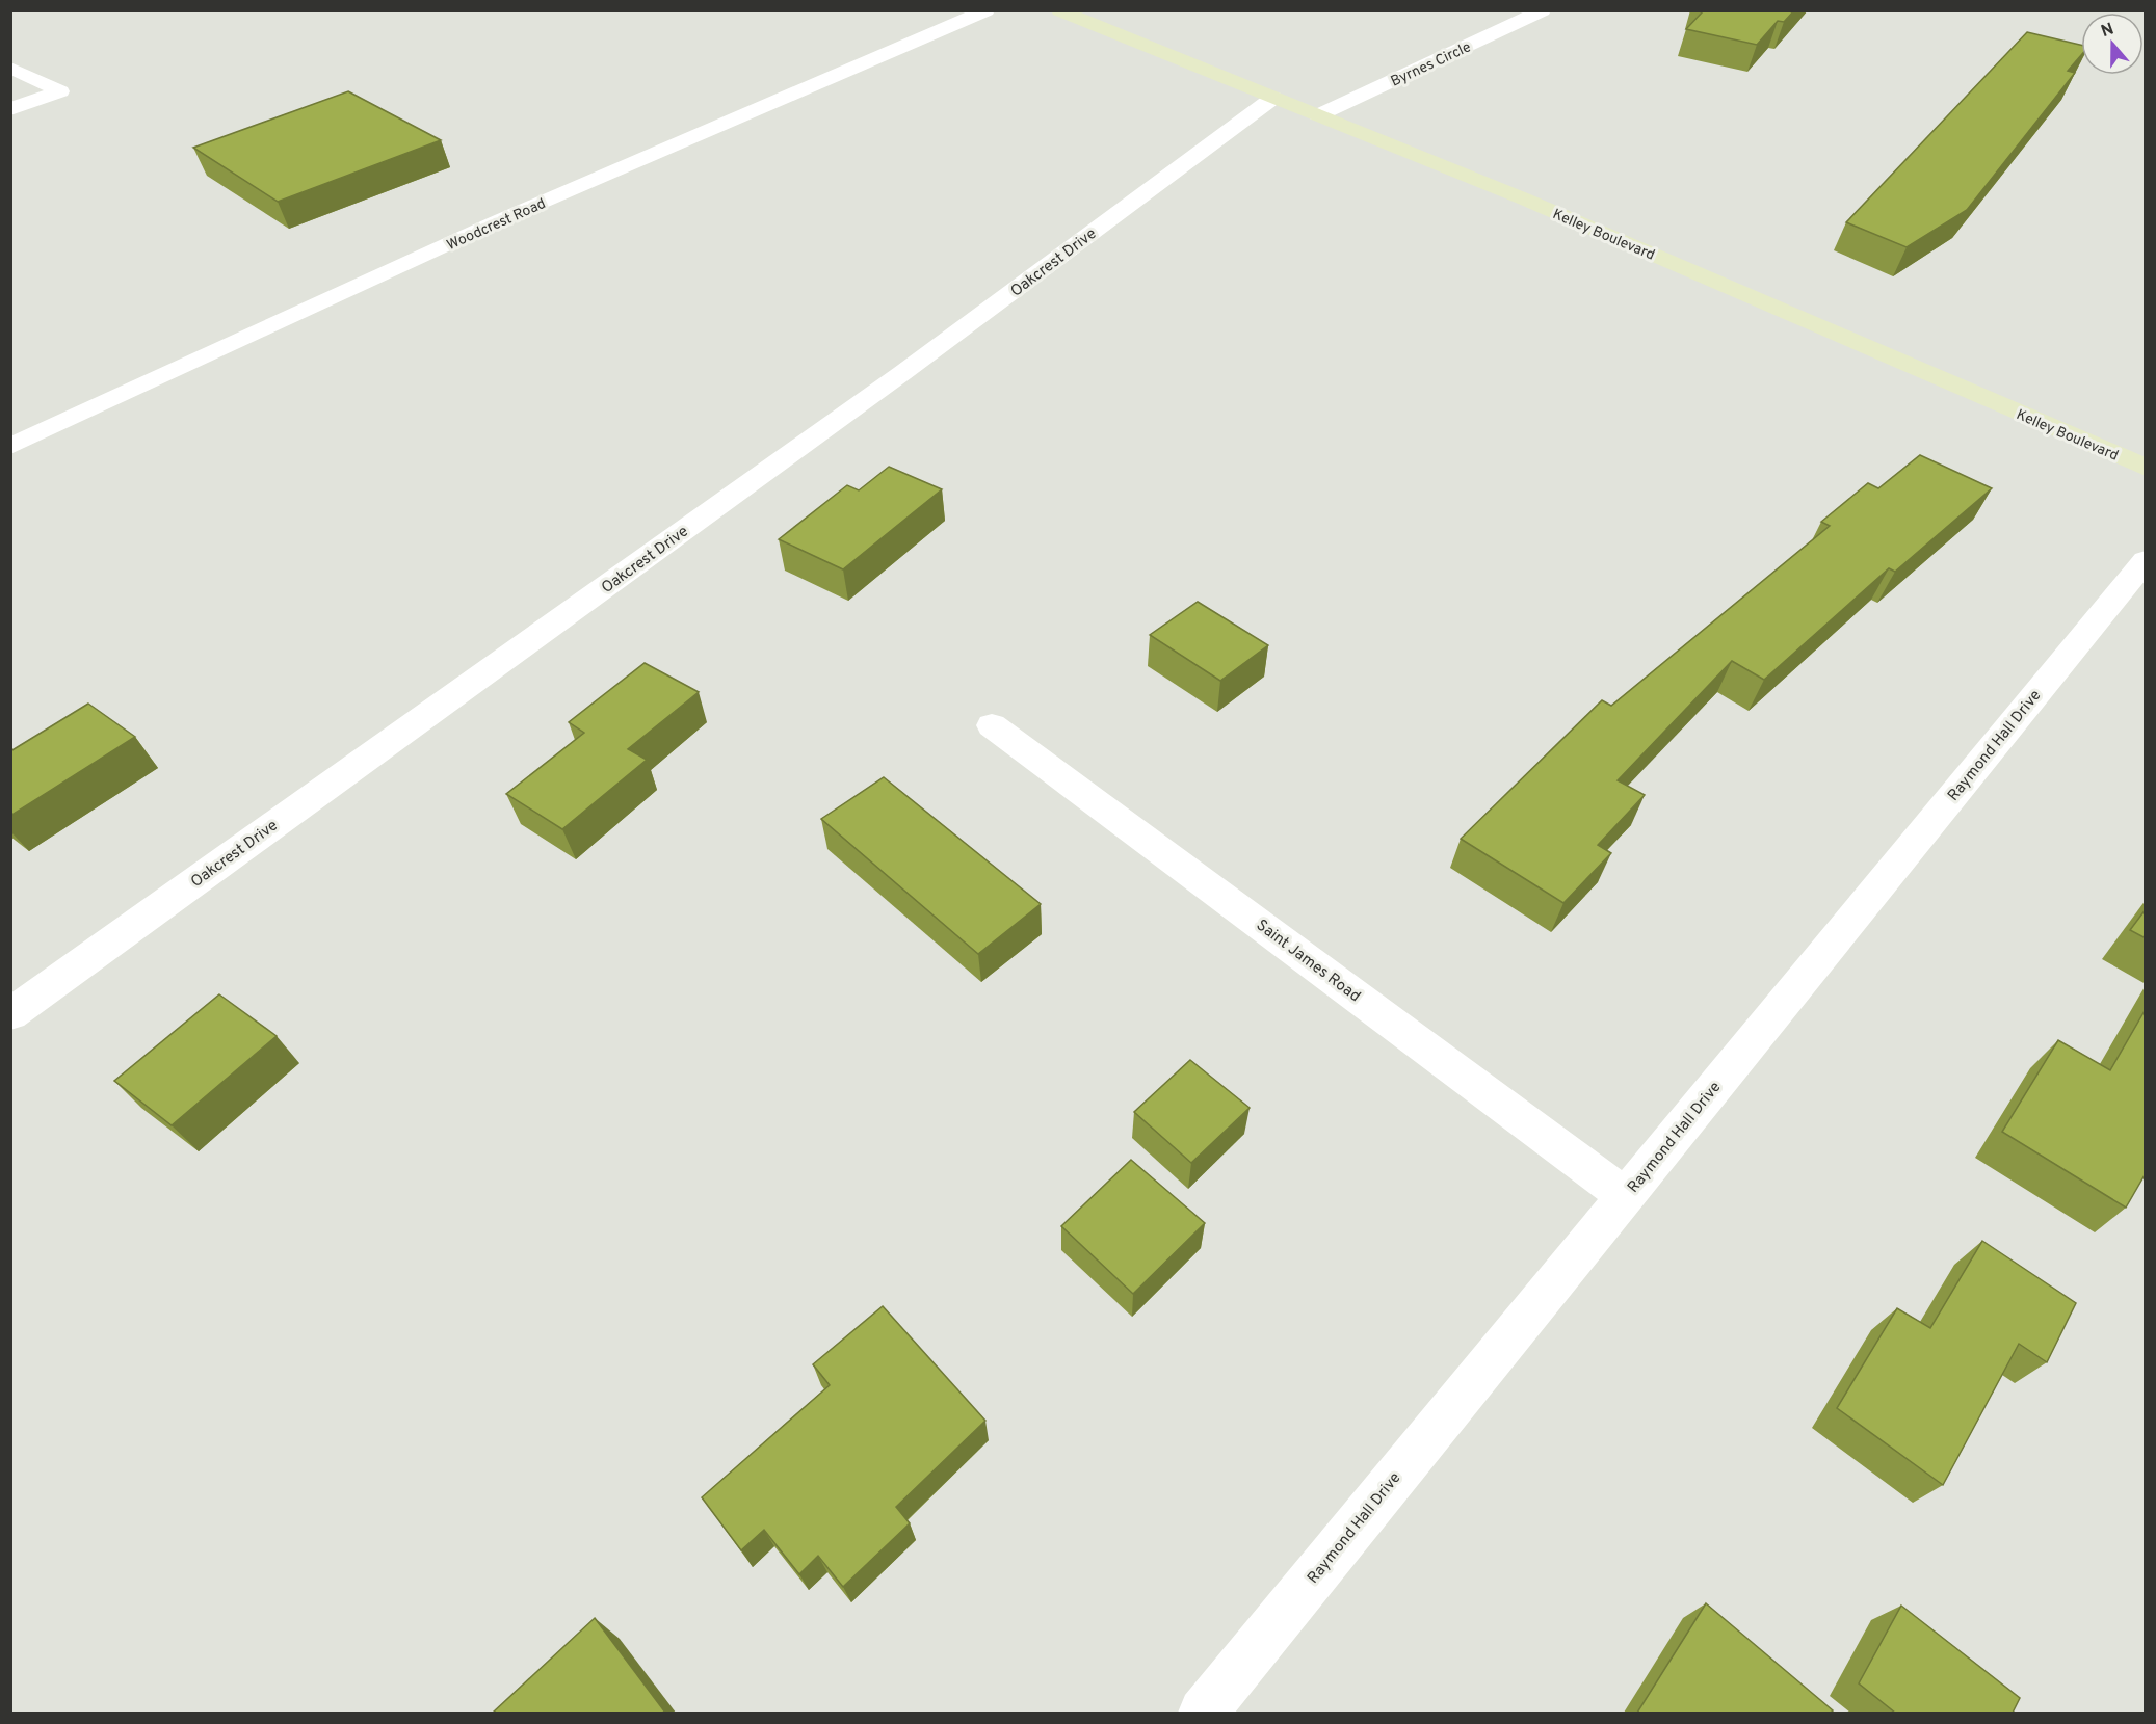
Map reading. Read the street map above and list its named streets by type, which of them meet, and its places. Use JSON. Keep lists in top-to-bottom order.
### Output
{
  "streets": {
    "main road": ["Kelley Boulevard"],
    "street": [
      "Byrnes Circle",
      "Woodcrest Road",
      "Oakcrest Drive",
      "Raymond Hall Drive",
      "Saint James Road"
    ]
  },
  "crossings": [
    ["Byrnes Circle", "Kelley Boulevard"],
    ["Kelley Boulevard", "Oakcrest Drive"],
    ["Raymond Hall Drive", "Saint James Road"]
  ],
  "north": "top"
}
